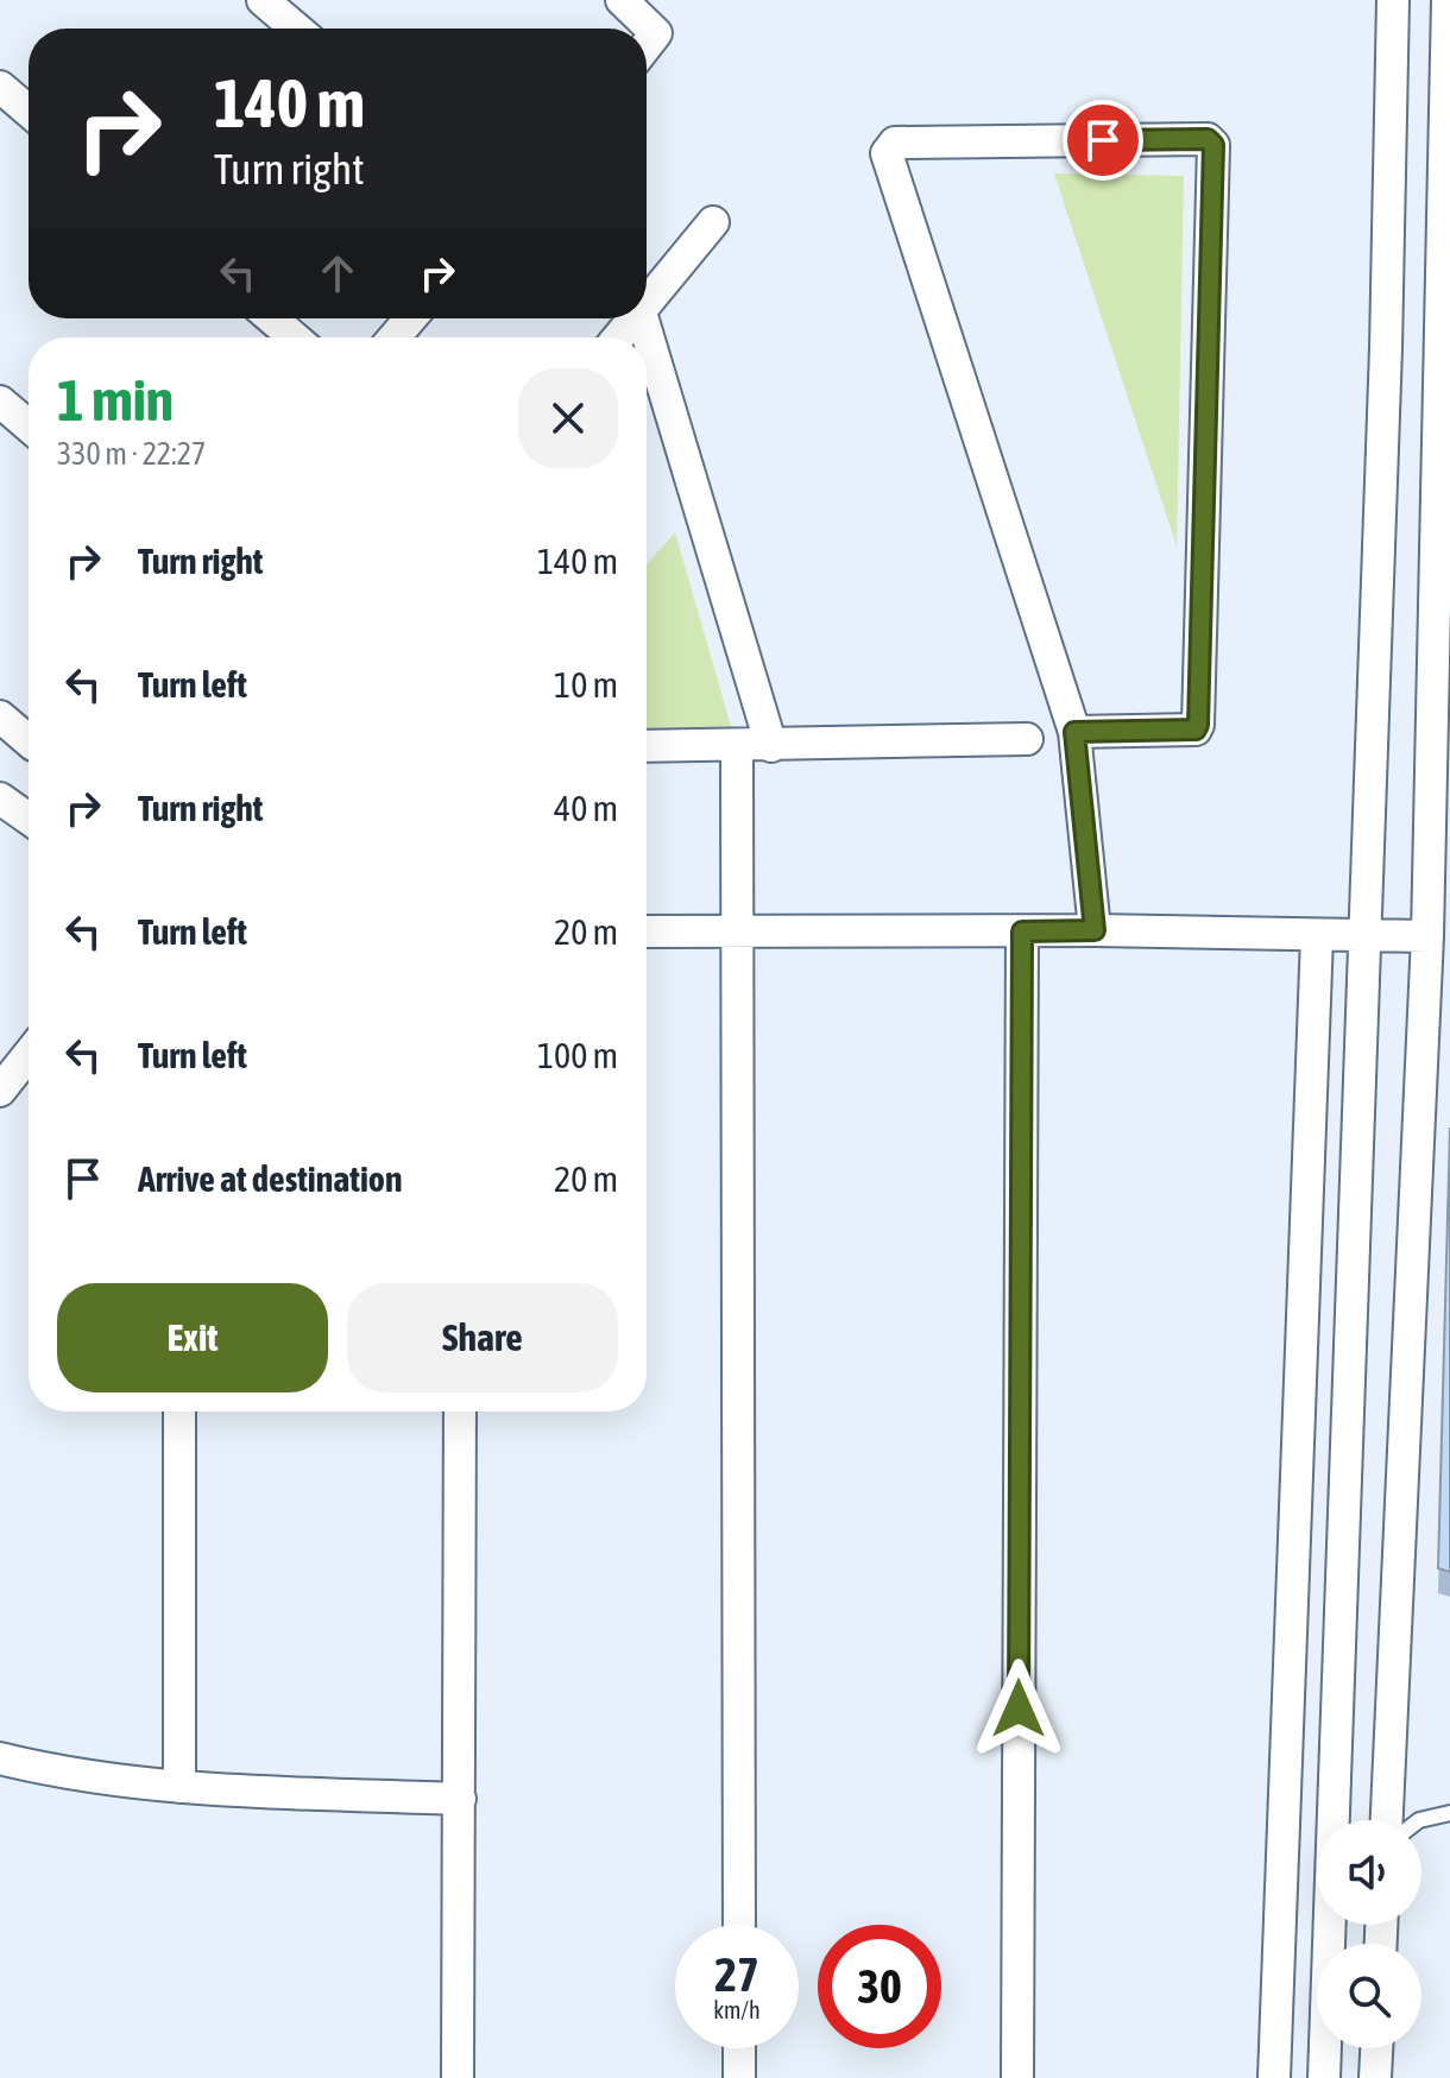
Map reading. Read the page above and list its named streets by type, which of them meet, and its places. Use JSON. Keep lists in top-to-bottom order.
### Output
{
  "page": {
    "turn": ["140 m", "Turn right"],
    "heading": ["1 min", "330 m · 22:27"],
    "list": [
      {
        "name": "Turn right",
        "value": "140 m"
      },
      {
        "name": "Turn left",
        "value": "10 m"
      },
      {
        "name": "Turn right",
        "value": "40 m"
      },
      {
        "name": "Turn left",
        "value": "20 m"
      },
      {
        "name": "Turn left",
        "value": "100 m"
      },
      {
        "name": "Arrive at destination",
        "value": "20 m"
      }
    ],
    "buttons": ["Exit", "Share"],
    "speed": "27 km/h",
    "limit": "30"
  }
}
